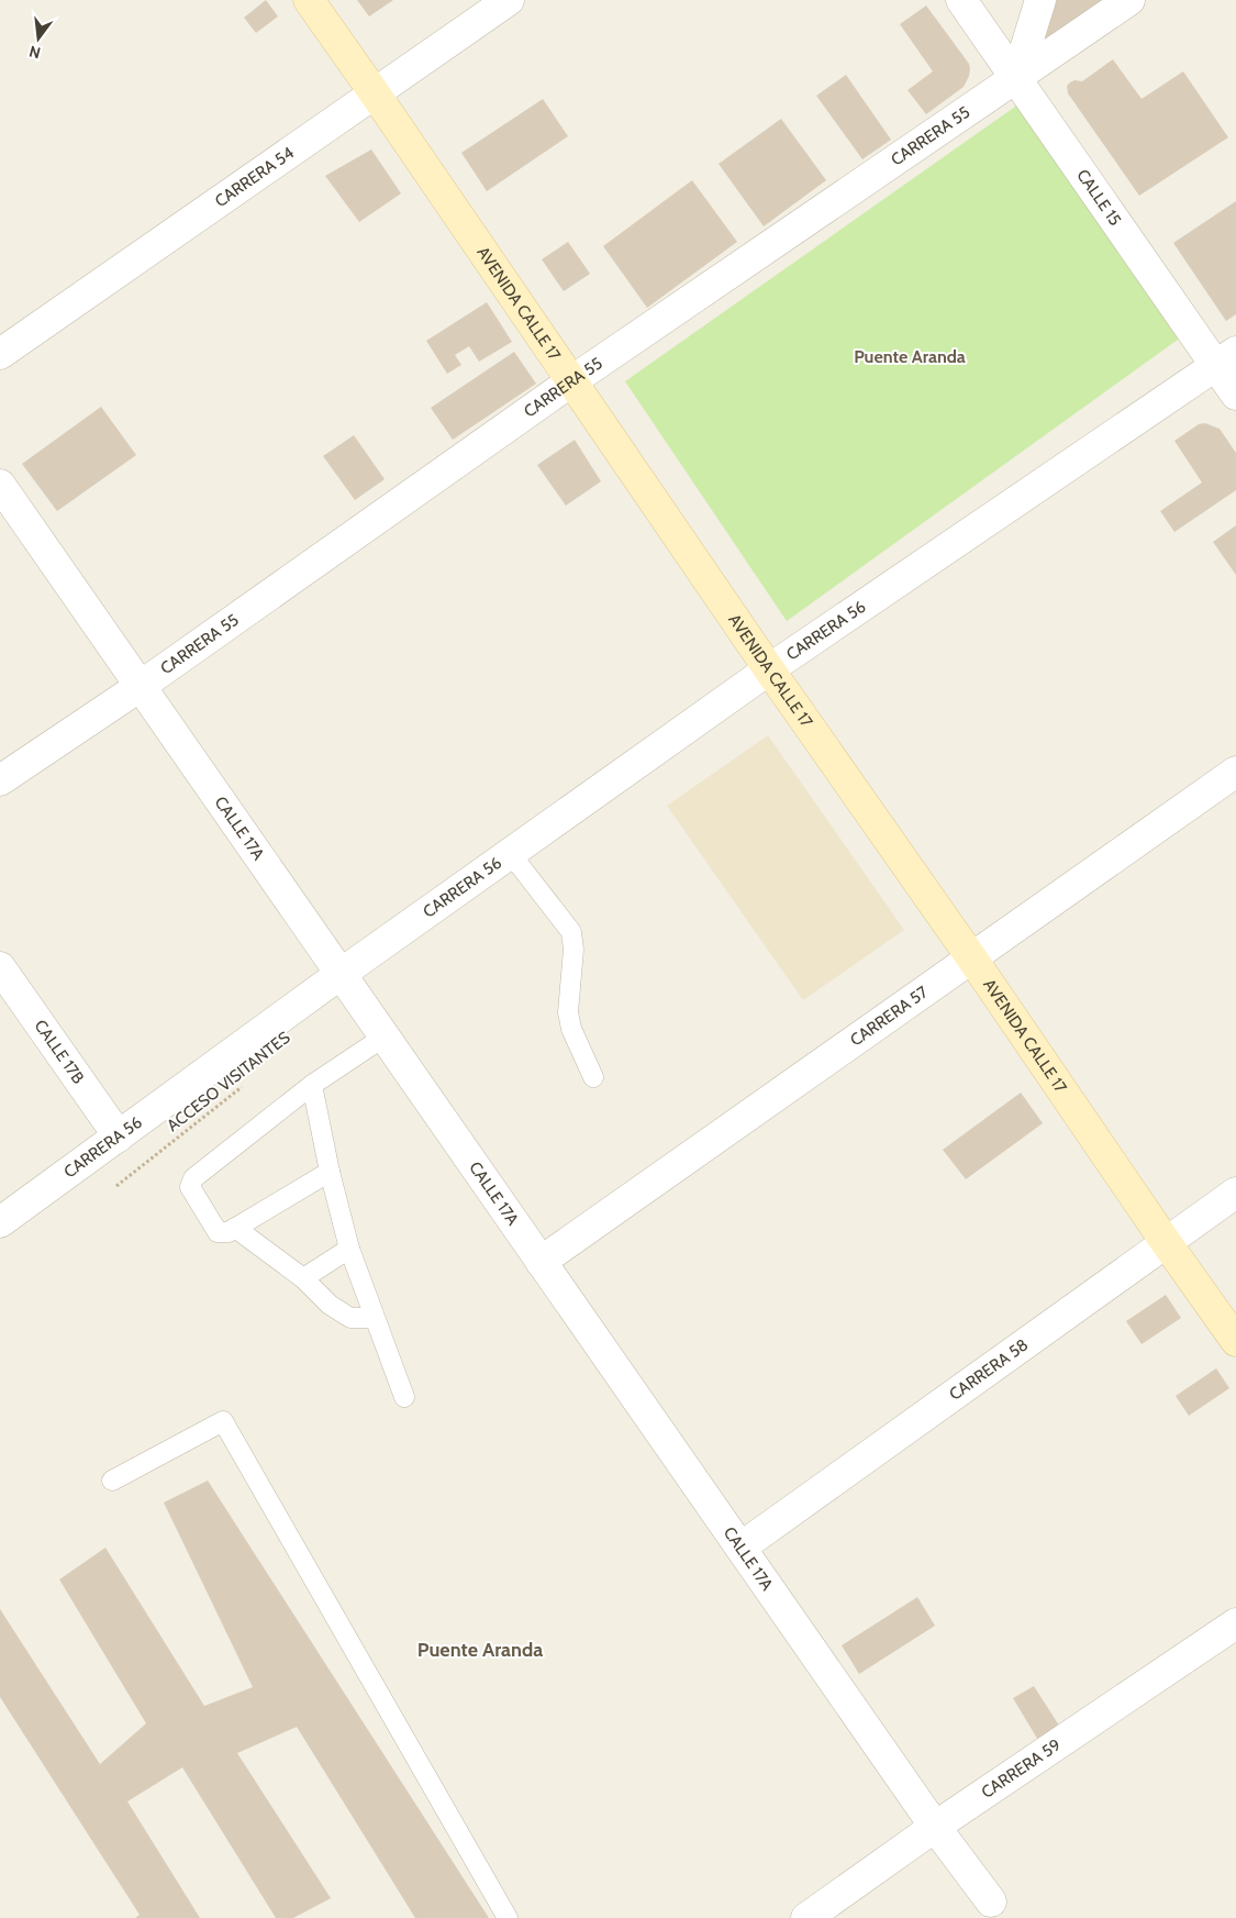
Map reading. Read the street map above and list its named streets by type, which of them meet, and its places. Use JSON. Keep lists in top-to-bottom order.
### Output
{
  "streets": {
    "street": [
      "CARRERA 55",
      "CARRERA 54",
      "CALLE 15",
      "AVENIDA CALLE 17",
      "CARRERA 56",
      "CALLE 17A",
      "CARRERA 57",
      "CALLE 17B",
      "CARRERA 58",
      "CARRERA 59"
    ],
    "path": ["ACCESO VISITANTES"]
  },
  "crossings": [
    ["CARRERA 55", "CALLE 15"],
    ["CARRERA 55", "AVENIDA CALLE 17"],
    ["CARRERA 55", "CALLE 17A"],
    ["CARRERA 54", "AVENIDA CALLE 17"],
    ["CALLE 15", "CARRERA 56"],
    ["AVENIDA CALLE 17", "CARRERA 56"],
    ["AVENIDA CALLE 17", "CARRERA 57"],
    ["AVENIDA CALLE 17", "CARRERA 58"],
    ["CARRERA 56", "CALLE 17A"],
    ["CARRERA 56", "CALLE 17B"],
    ["CALLE 17A", "CARRERA 57"],
    ["CALLE 17A", "CARRERA 58"],
    ["CALLE 17A", "CARRERA 59"]
  ],
  "districts": ["Puente Aranda", "Puente Aranda"],
  "north": "bottom"
}
